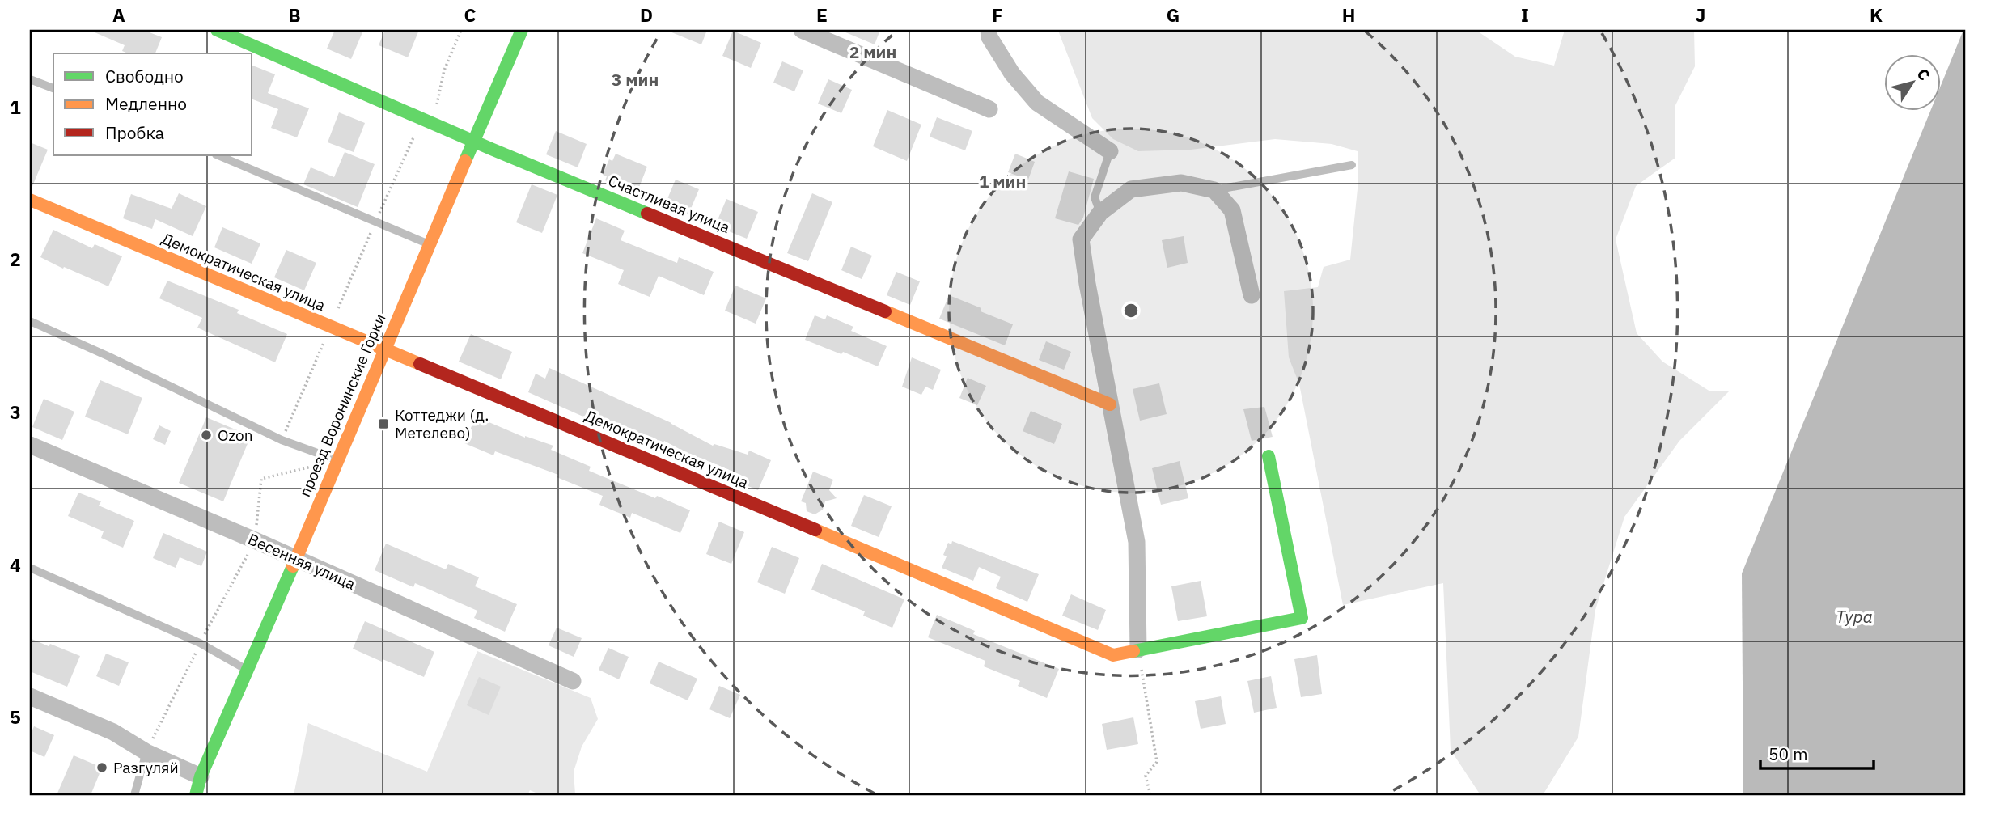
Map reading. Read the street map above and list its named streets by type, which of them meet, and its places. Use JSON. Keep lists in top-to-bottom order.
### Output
{
  "streets": {
    "street": [
      "Счастливая улица",
      "Демократическая улица",
      "проезд Воронинские Горки",
      "Весенняя улица"
    ]
  },
  "crossings": [
    ["Счастливая улица", "проезд Воронинские Горки"],
    ["Демократическая улица", "проезд Воронинские Горки"],
    ["проезд Воронинские Горки", "Весенняя улица"]
  ],
  "water": ["Тура"],
  "places": {
    "transit": ["Коттеджи (д. Метелево)"],
    "other": ["Ozon", "Разгуляй"]
  },
  "legend": ["Свободно", "Медленно", "Пробка"],
  "scale_bar": "50 m",
  "north": "top right",
  "grid": {
    "columns": [
      "A",
      "B",
      "C",
      "D",
      "E",
      "F",
      "G",
      "H",
      "I",
      "J",
      "K"
    ],
    "rows": [
      "1",
      "2",
      "3",
      "4",
      "5"
    ]
  },
  "rings": ["2 мин", "3 мин", "1 мин"]
}
